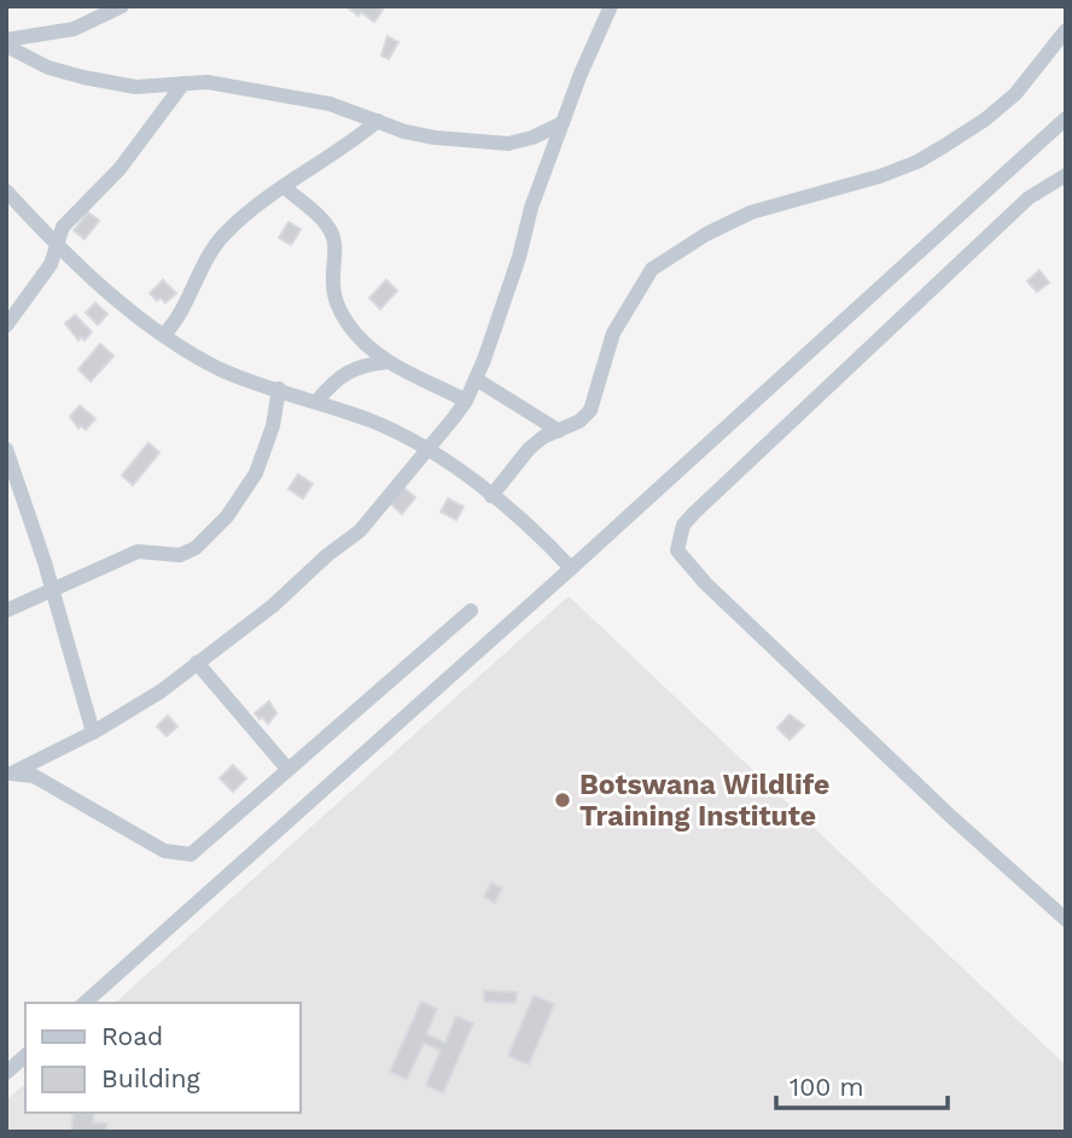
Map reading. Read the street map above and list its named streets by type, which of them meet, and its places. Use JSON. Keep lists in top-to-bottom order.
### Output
{
  "places": ["Botswana Wildlife Training Institute"],
  "legend": ["Road", "Building"],
  "scale_bar": "100 m"
}
